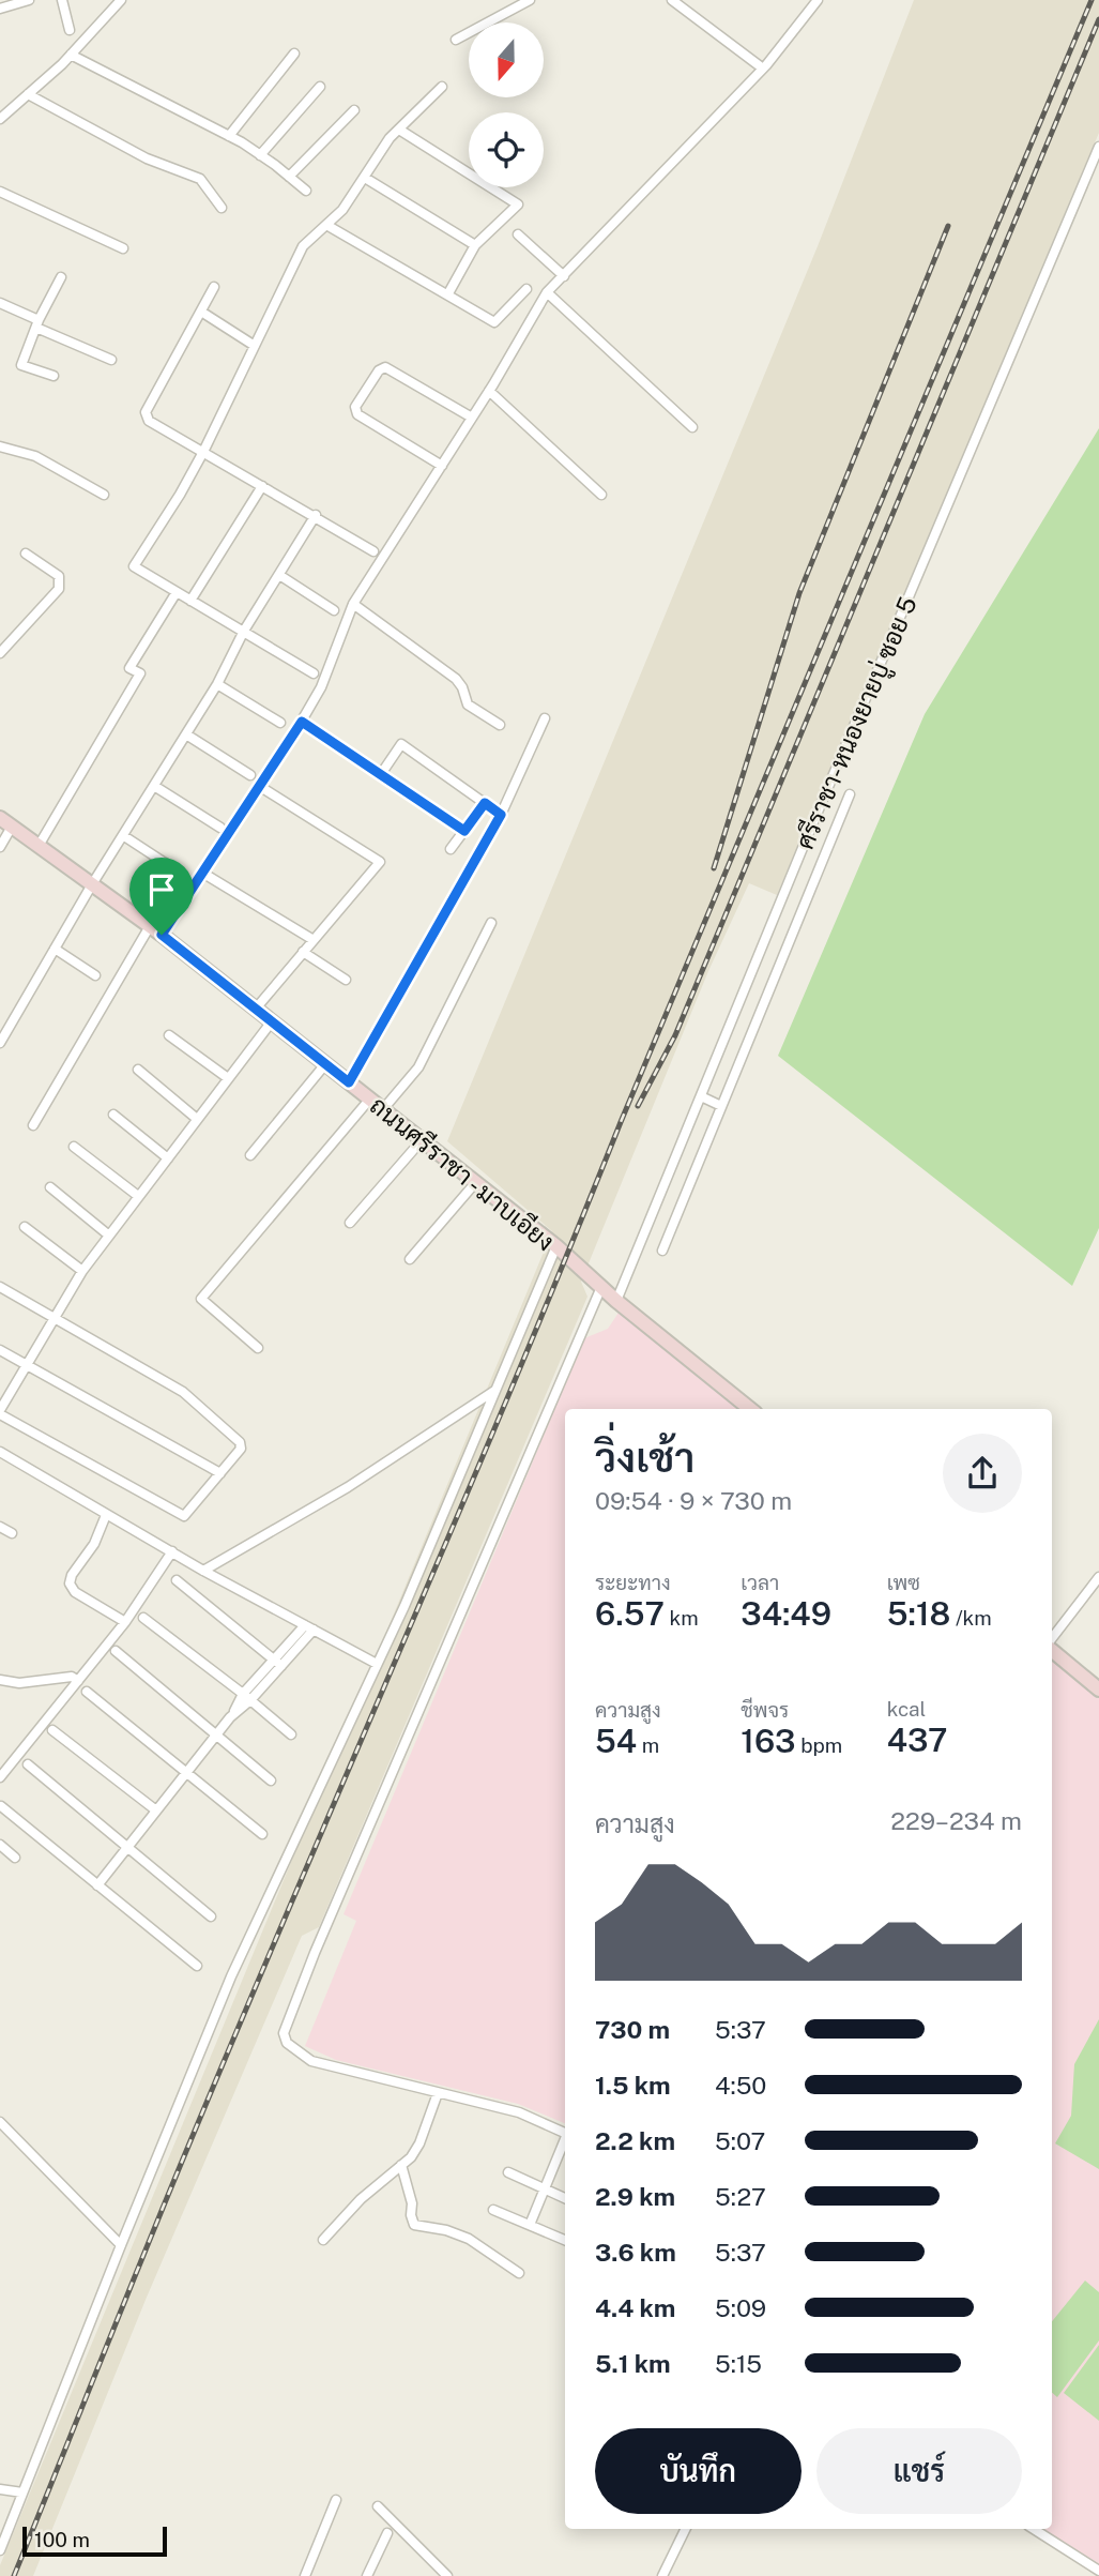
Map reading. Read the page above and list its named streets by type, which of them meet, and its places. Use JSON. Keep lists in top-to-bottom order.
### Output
{
  "streets": {
    "main road": ["ถนนศรีราชา - มาบเอียง"],
    "street": ["ศรีราชา-หนองยายบู่ ซอย 5"]
  },
  "crossings": [
    ["ศรีราชา-หนองยายบู่ ซอย 5", "ถนนศรีราชา - มาบเอียง"]
  ],
  "scale_bar": "100 m",
  "north": "bottom",
  "page": {
    "heading": ["วิ่งเช้า", "09:54 · 9 × 730 m"],
    "stats": [
      ["ระยะทาง", "6.57 km"],
      ["เวลา", "34:49"],
      ["เพซ", "5:18 /km"],
      ["ความสูง", "54 m"],
      ["ชีพจร", "163 bpm"],
      ["kcal", "437"]
    ],
    "chart": ["ความสูง", "229–234 m"],
    "list": [
      {
        "name": "730 m",
        "note": "5:37"
      },
      {
        "name": "1.5 km",
        "note": "4:50"
      },
      {
        "name": "2.2 km",
        "note": "5:07"
      },
      {
        "name": "2.9 km",
        "note": "5:27"
      },
      {
        "name": "3.6 km",
        "note": "5:37"
      },
      {
        "name": "4.4 km",
        "note": "5:09"
      },
      {
        "name": "5.1 km",
        "note": "5:15"
      }
    ],
    "buttons": ["บันทึก", "แชร์"],
    "scale": "100 m"
  }
}
